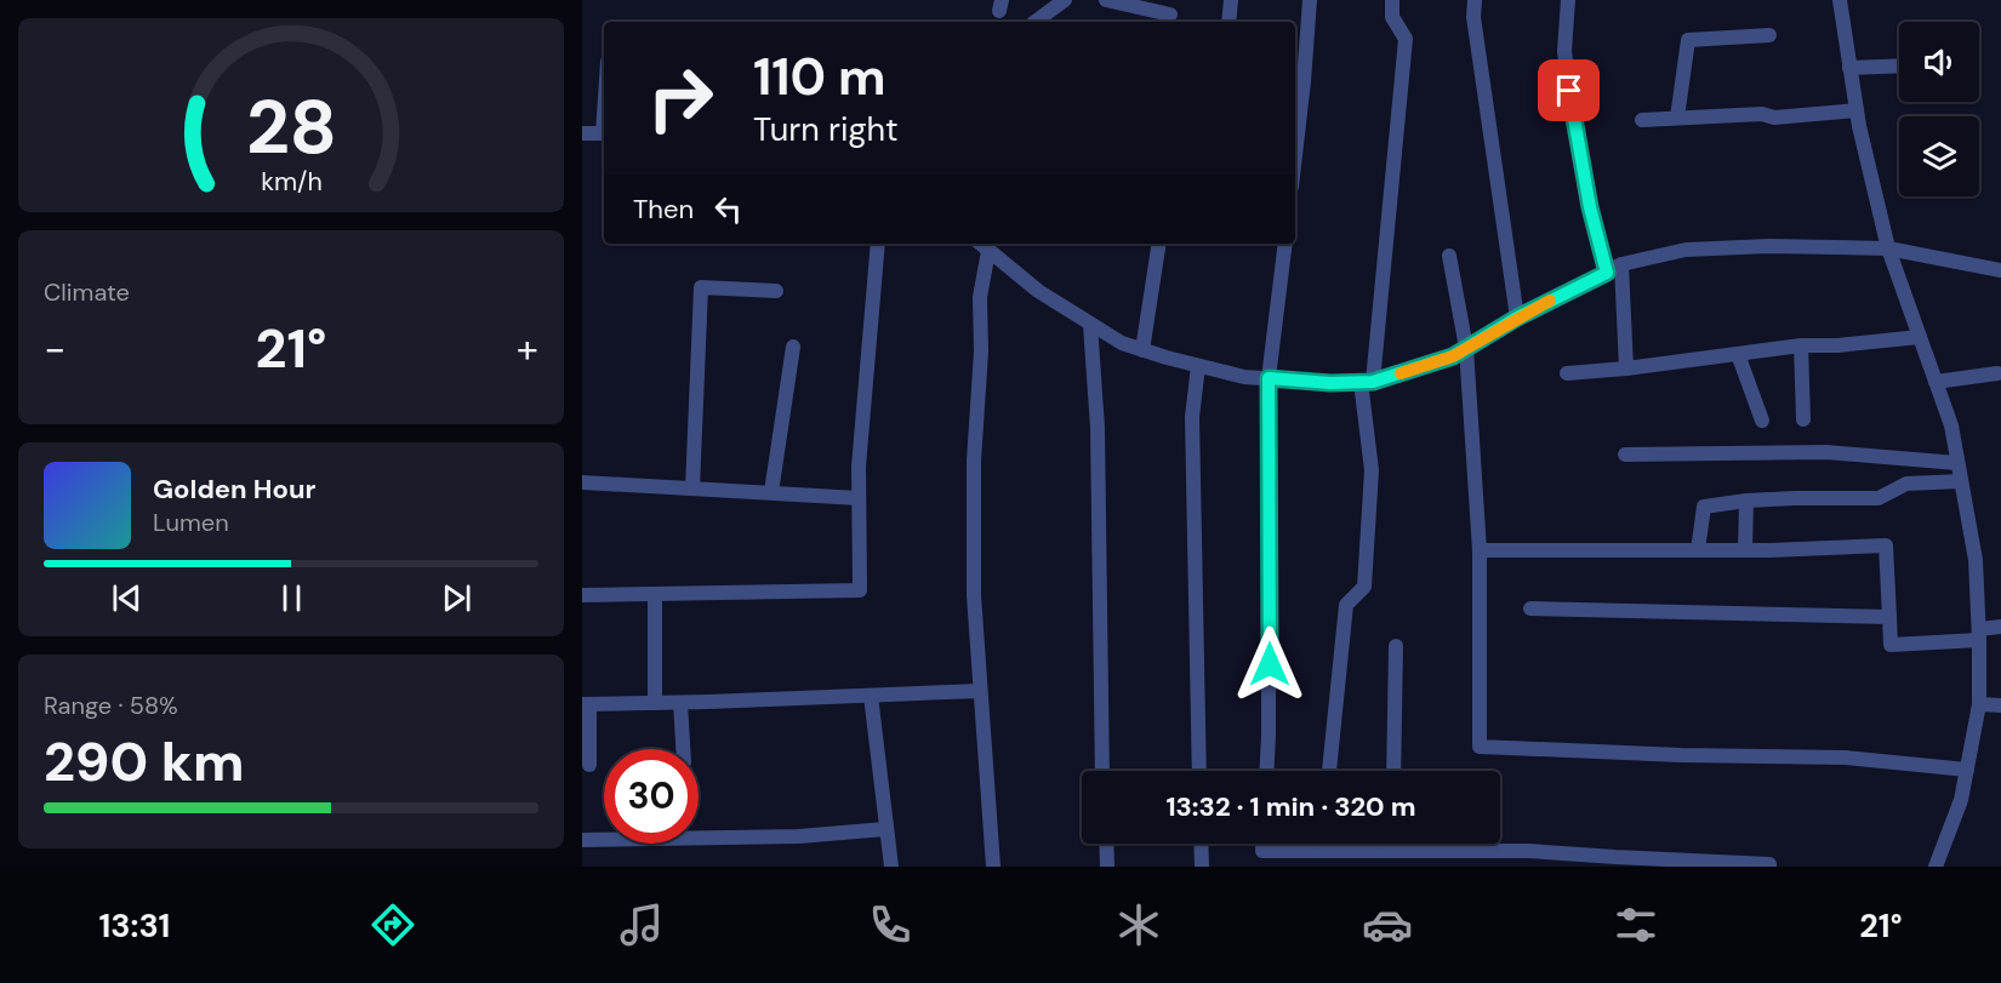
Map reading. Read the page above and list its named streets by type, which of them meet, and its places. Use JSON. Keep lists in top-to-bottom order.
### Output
{
  "page": {
    "turn": ["110 m", "Turn right"],
    "then": "Then",
    "tile": [
      "Climate",
      ["Range · 58%", "290 km"]
    ],
    "heat": ["−", "21°", "+"],
    "song": ["Golden Hour", "Lumen"],
    "limit": "30",
    "trip": "13:32 · 1 min · 320 m",
    "tabs": ["13:31", "21°"],
    "gauge": ["28", "km/h"]
  }
}
